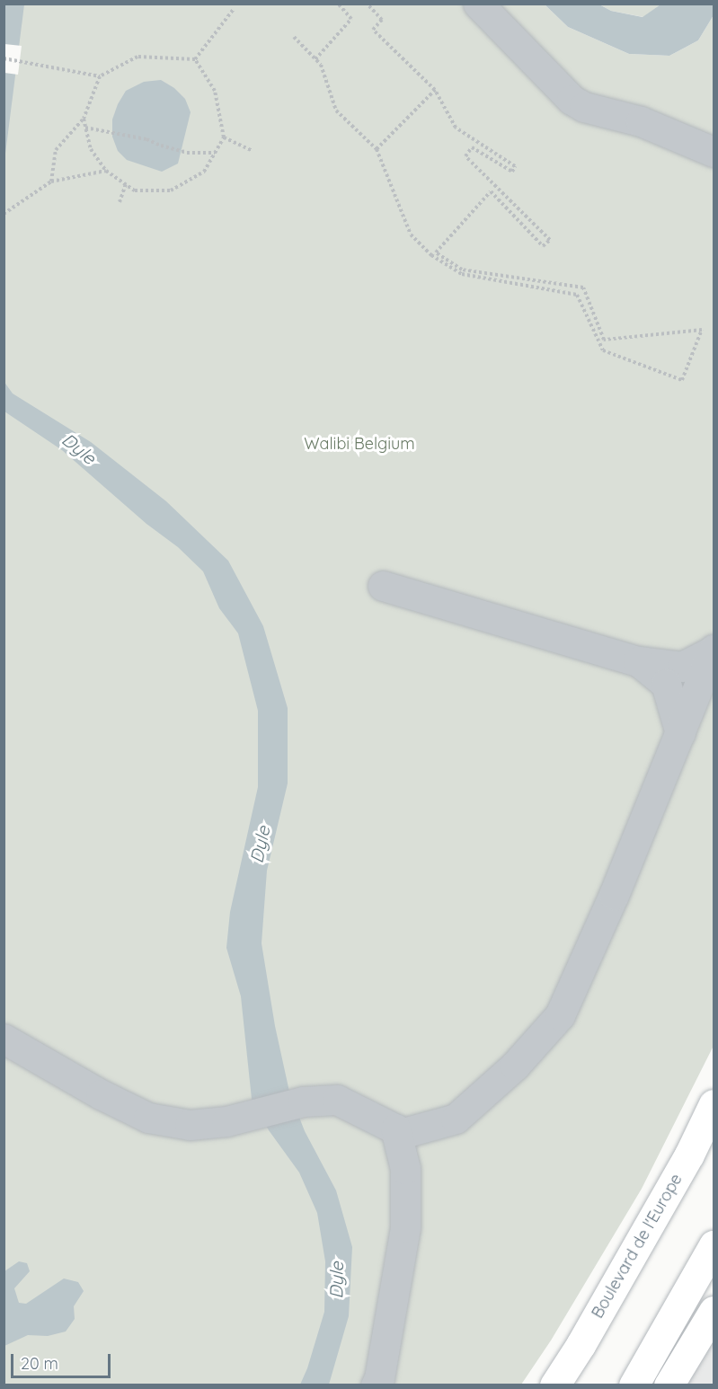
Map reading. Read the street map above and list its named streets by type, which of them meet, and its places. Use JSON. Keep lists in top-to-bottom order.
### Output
{
  "streets": {
    "highway": ["Boulevard de l'Europe"]
  },
  "water": ["Dyle"],
  "parks": ["Walibi Belgium"],
  "scale_bar": "20 m"
}
